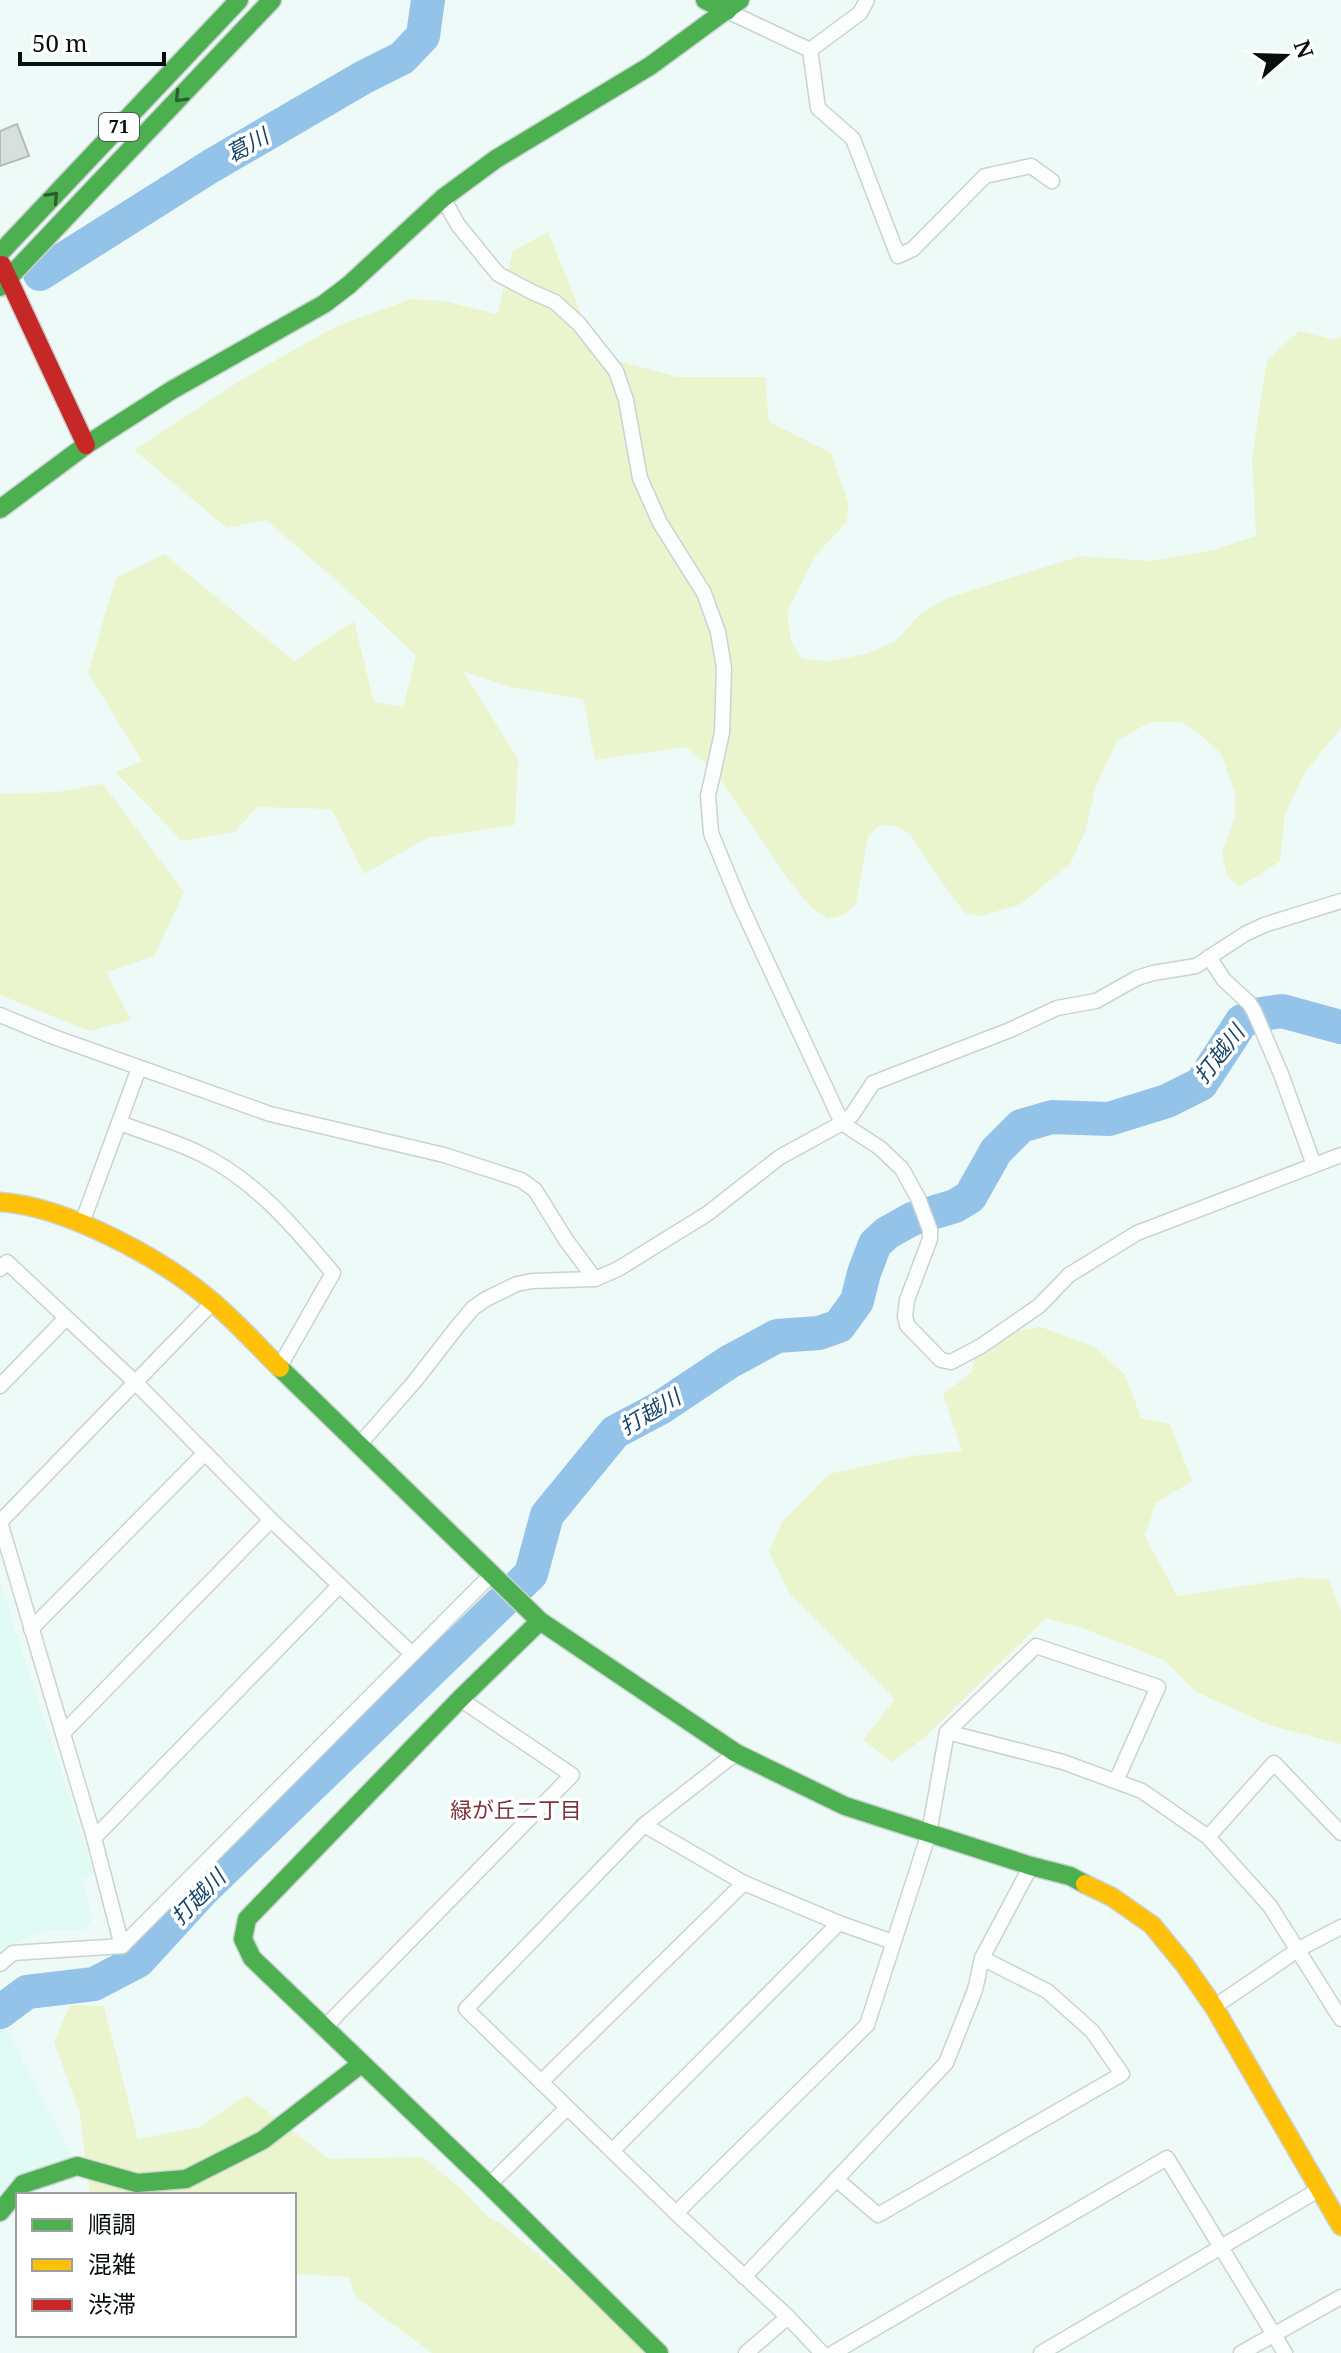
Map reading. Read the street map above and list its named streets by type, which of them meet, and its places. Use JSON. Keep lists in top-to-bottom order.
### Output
{
  "streets": {
    "street": ["71"]
  },
  "districts": ["緑が丘二丁目"],
  "water": ["葛川", "打越川"],
  "legend": ["順調", "混雑", "渋滞"],
  "scale_bar": "50 m",
  "north": "right"
}
